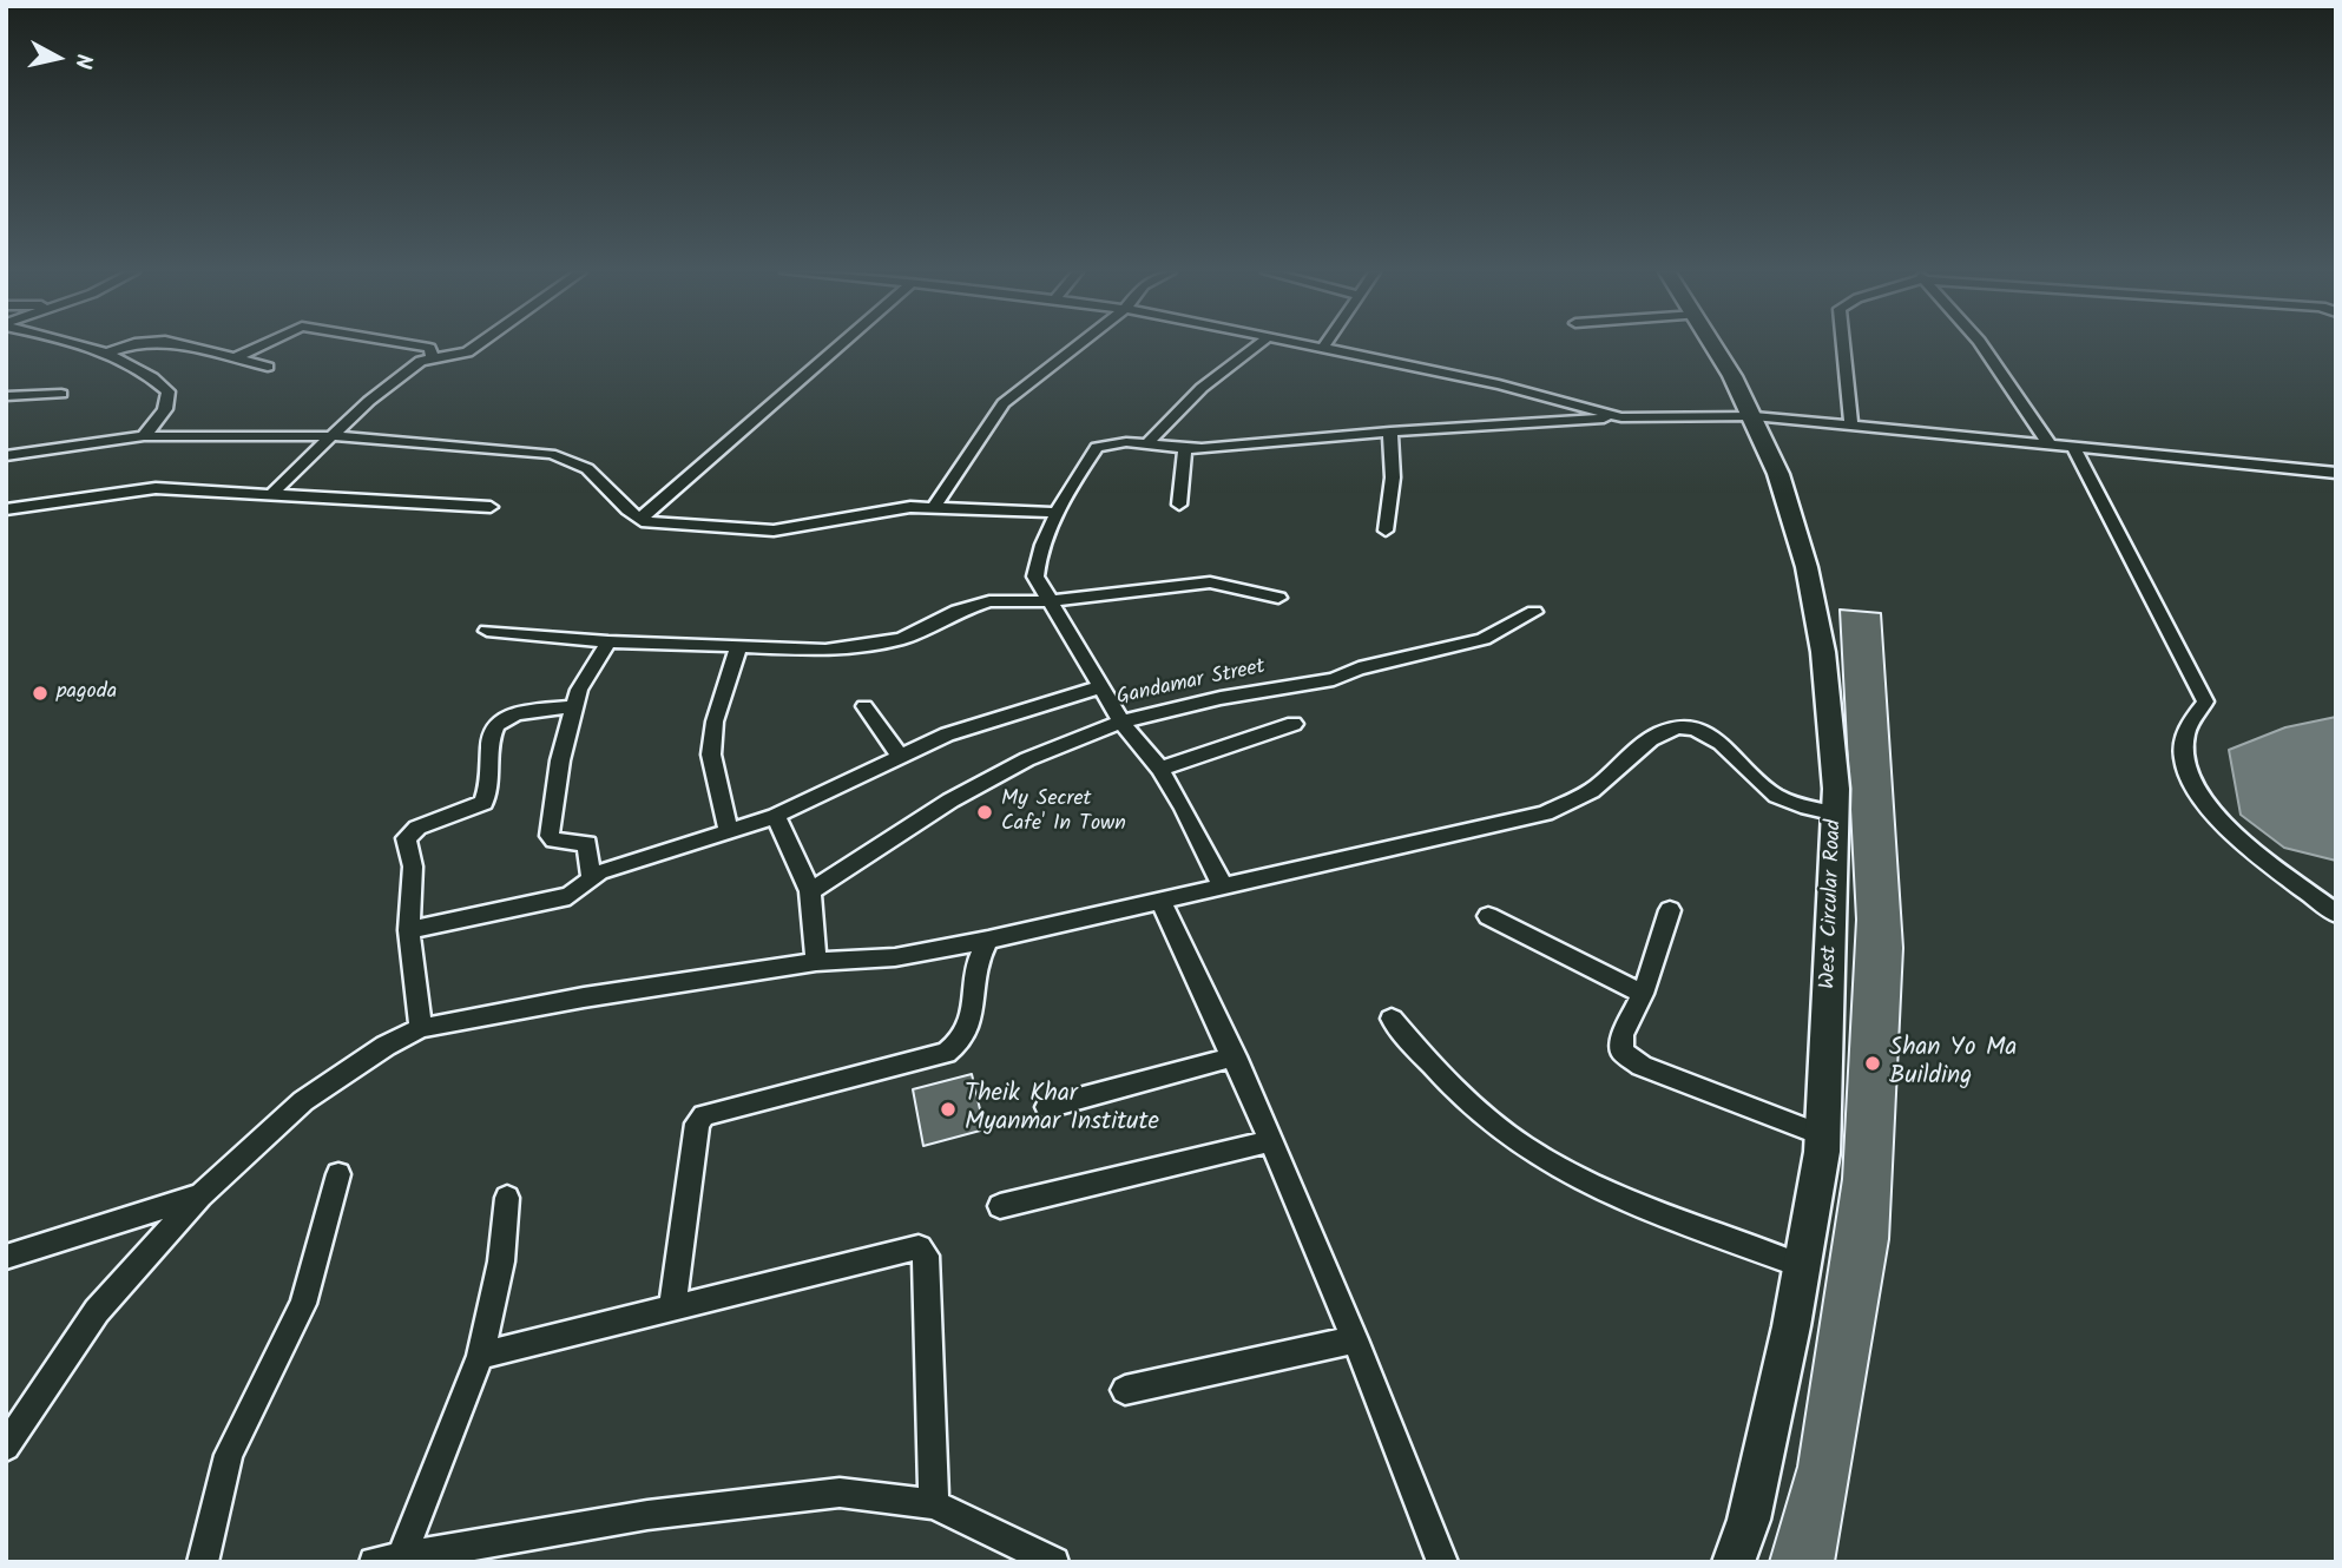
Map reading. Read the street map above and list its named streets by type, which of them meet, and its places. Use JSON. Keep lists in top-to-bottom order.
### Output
{
  "streets": {
    "street": ["Gandamar Street", "West Circular Road"]
  },
  "places": [
    "pagoda",
    "My Secret Cafe' In Town",
    "Shan Yo Ma Building",
    "Theik Khar Myanmar Institute"
  ],
  "north": "right"
}
